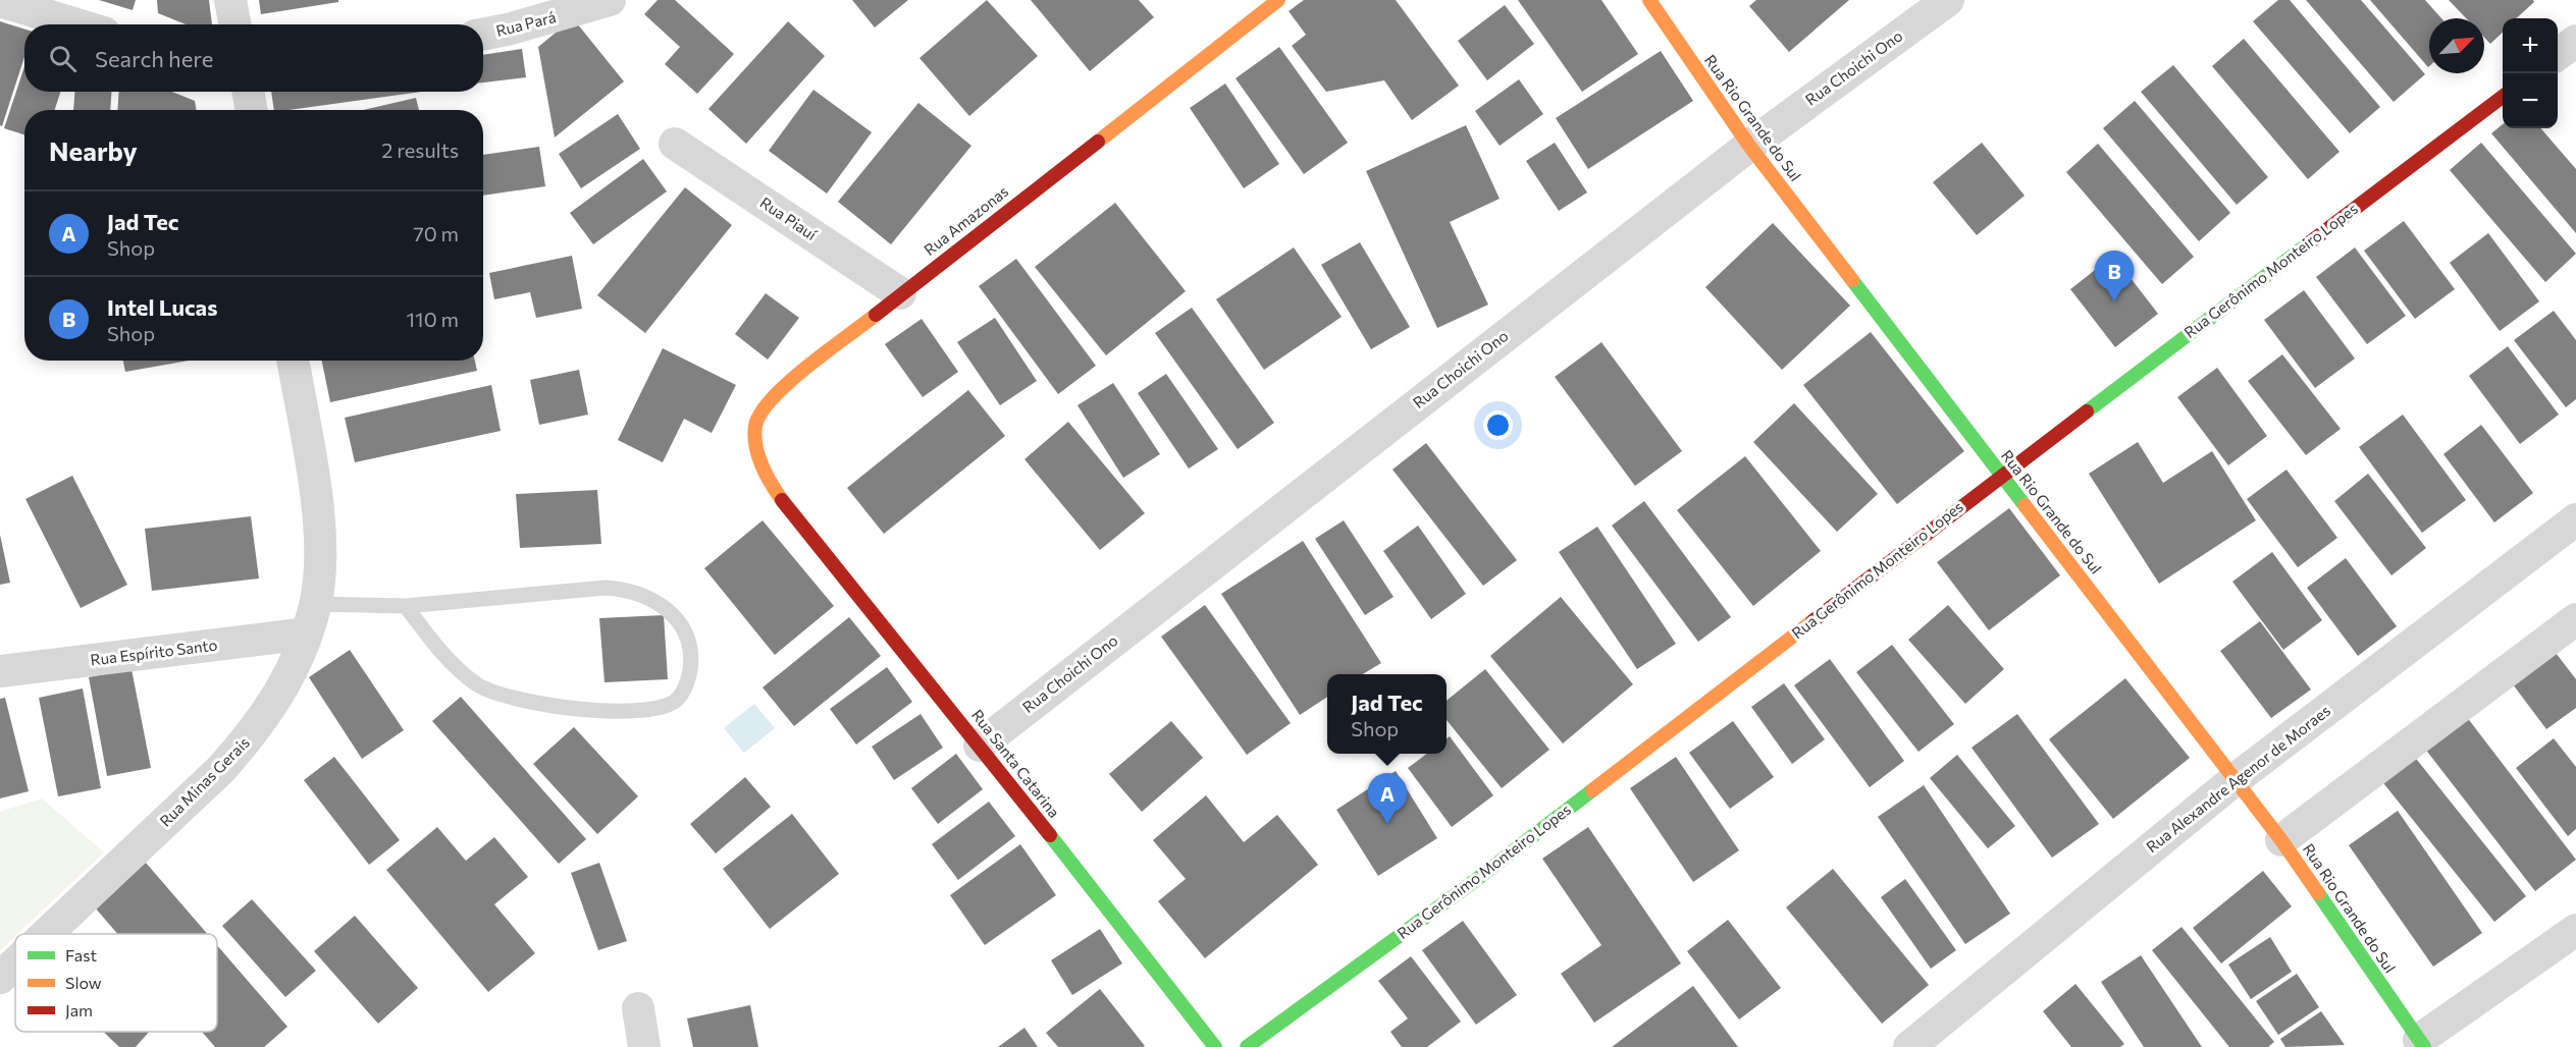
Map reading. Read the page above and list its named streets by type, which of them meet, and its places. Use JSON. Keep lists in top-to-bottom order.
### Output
{
  "streets": {
    "street": [
      "Rua Pará",
      "Rua Choichi Ono",
      "Rua Rio Grande do Sul",
      "Rua Piauí",
      "Rua Amazonas",
      "Rua Gerônimo Monteiro Lopes",
      "Rua Espírito Santo",
      "Rua Santa Catarina",
      "Rua Alexandre Agenor de Moraes",
      "Rua Minas Gerais"
    ]
  },
  "crossings": [
    ["Rua Choichi Ono", "Rua Rio Grande do Sul"],
    ["Rua Choichi Ono", "Rua Santa Catarina"],
    ["Rua Rio Grande do Sul", "Rua Gerônimo Monteiro Lopes"],
    ["Rua Rio Grande do Sul", "Rua Alexandre Agenor de Moraes"],
    ["Rua Piauí", "Rua Amazonas"],
    ["Rua Amazonas", "Rua Santa Catarina"],
    ["Rua Espírito Santo", "Rua Minas Gerais"]
  ],
  "legend": ["Fast", "Slow", "Jam"],
  "north": "top right",
  "page": {
    "map_buttons": ["+", "−"],
    "search": "Search here",
    "heading": ["Nearby", "2 results"],
    "list": [
      {
        "mark": "A",
        "name": "Jad Tec",
        "note": "Shop",
        "value": "70 m"
      },
      {
        "mark": "B",
        "name": "Intel Lucas",
        "note": "Shop",
        "value": "110 m"
      }
    ],
    "pins": ["B", "A"],
    "popup": ["Jad Tec", "Shop"]
  }
}
